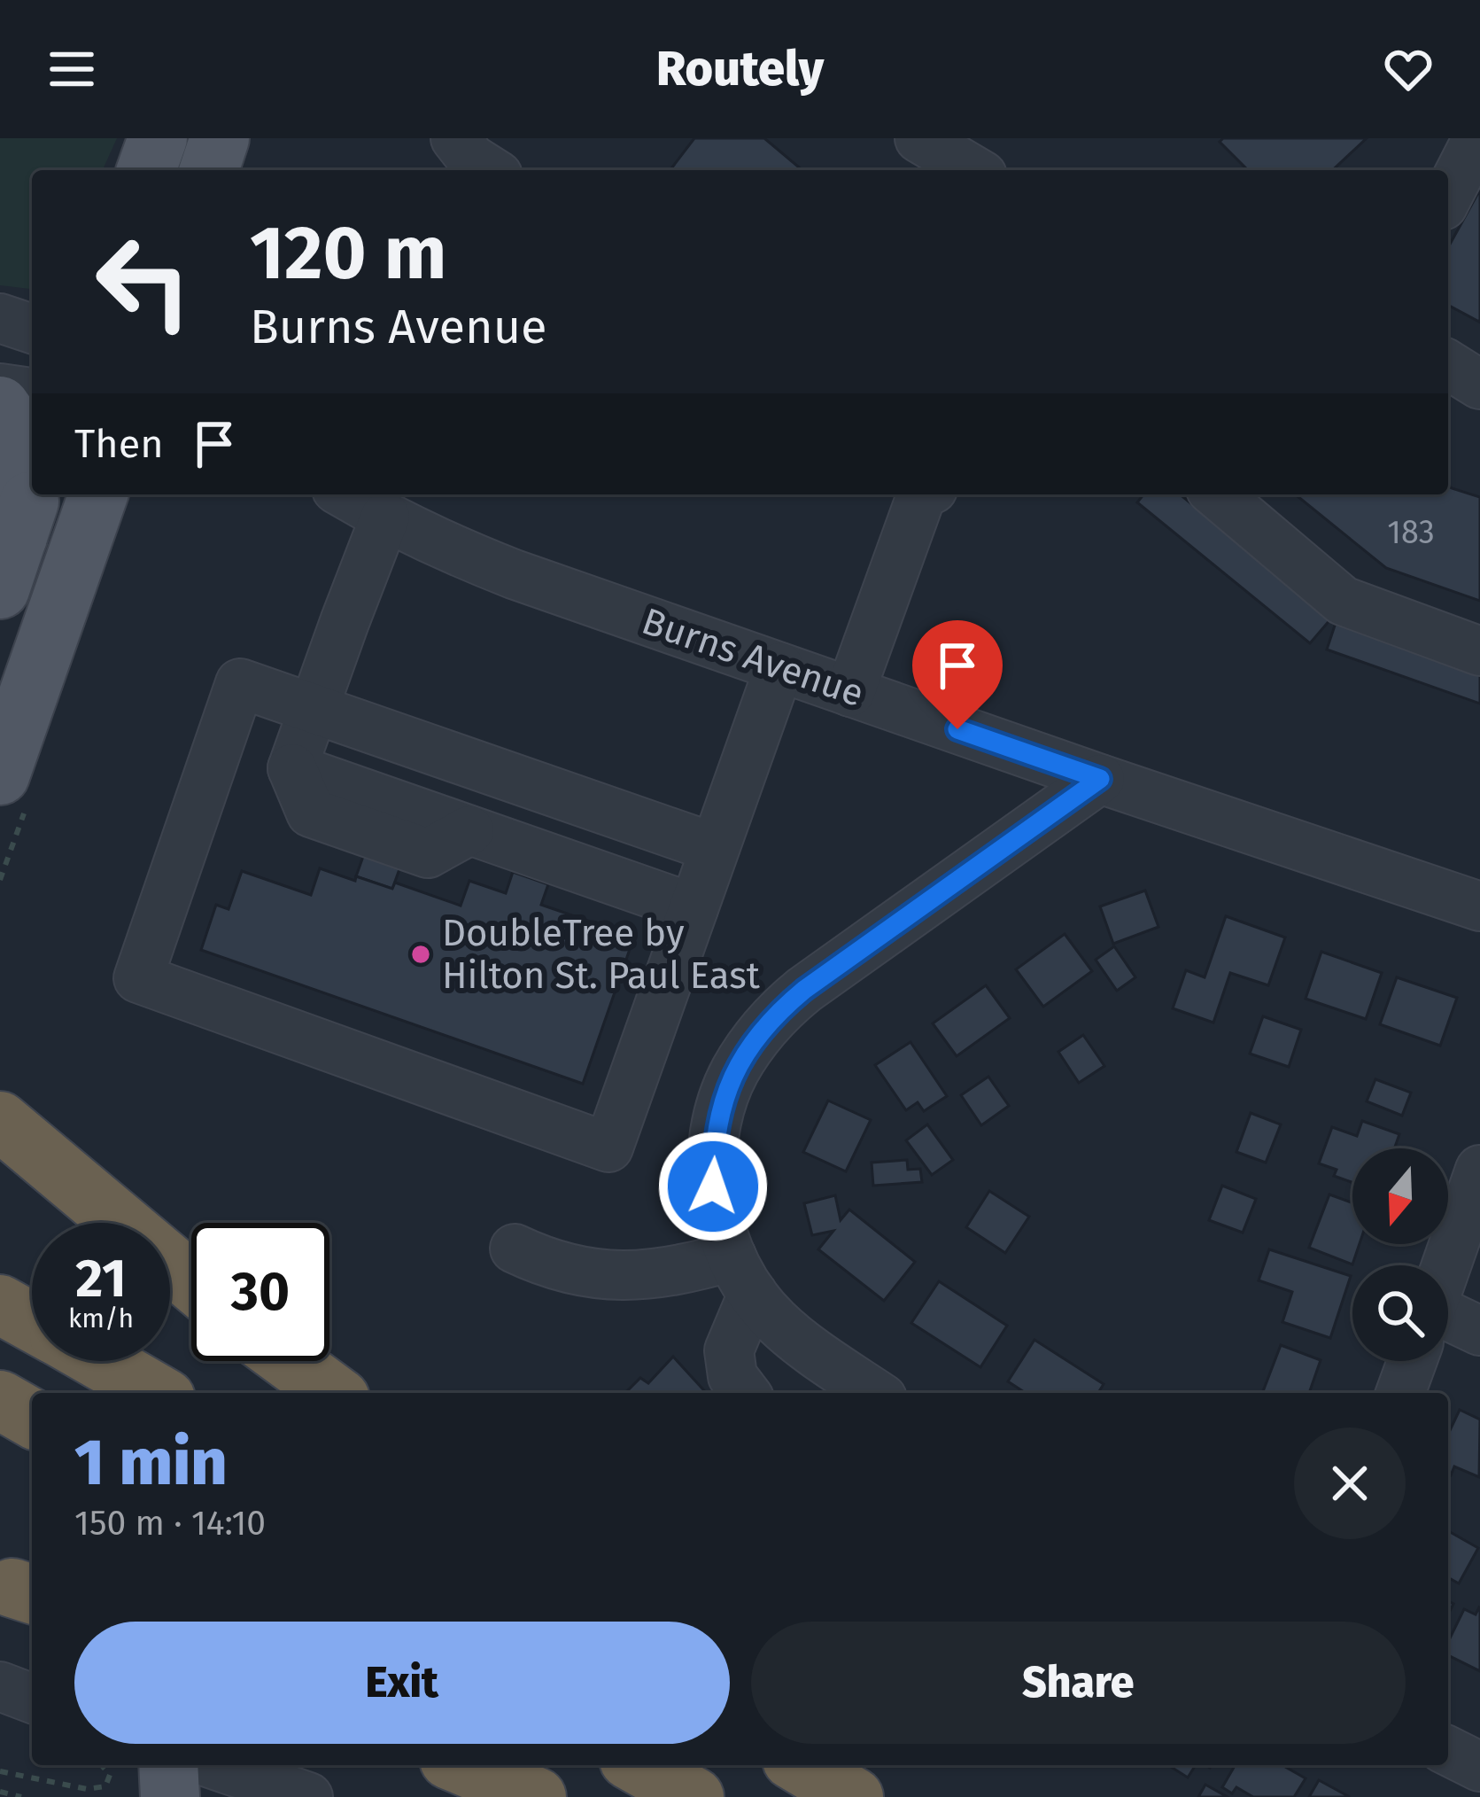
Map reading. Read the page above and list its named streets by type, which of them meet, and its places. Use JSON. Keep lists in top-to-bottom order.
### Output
{
  "streets": {
    "street": ["Burns Avenue"]
  },
  "places": ["DoubleTree by Hilton St. Paul East"],
  "house_numbers": ["183"],
  "north": "bottom",
  "page": {
    "header": "Routely",
    "turn": ["120 m", "Burns Avenue"],
    "then": "Then",
    "speed": "21 km/h",
    "limit": "30",
    "heading": ["1 min", "150 m · 14:10"],
    "buttons": ["Exit", "Share"]
  }
}
